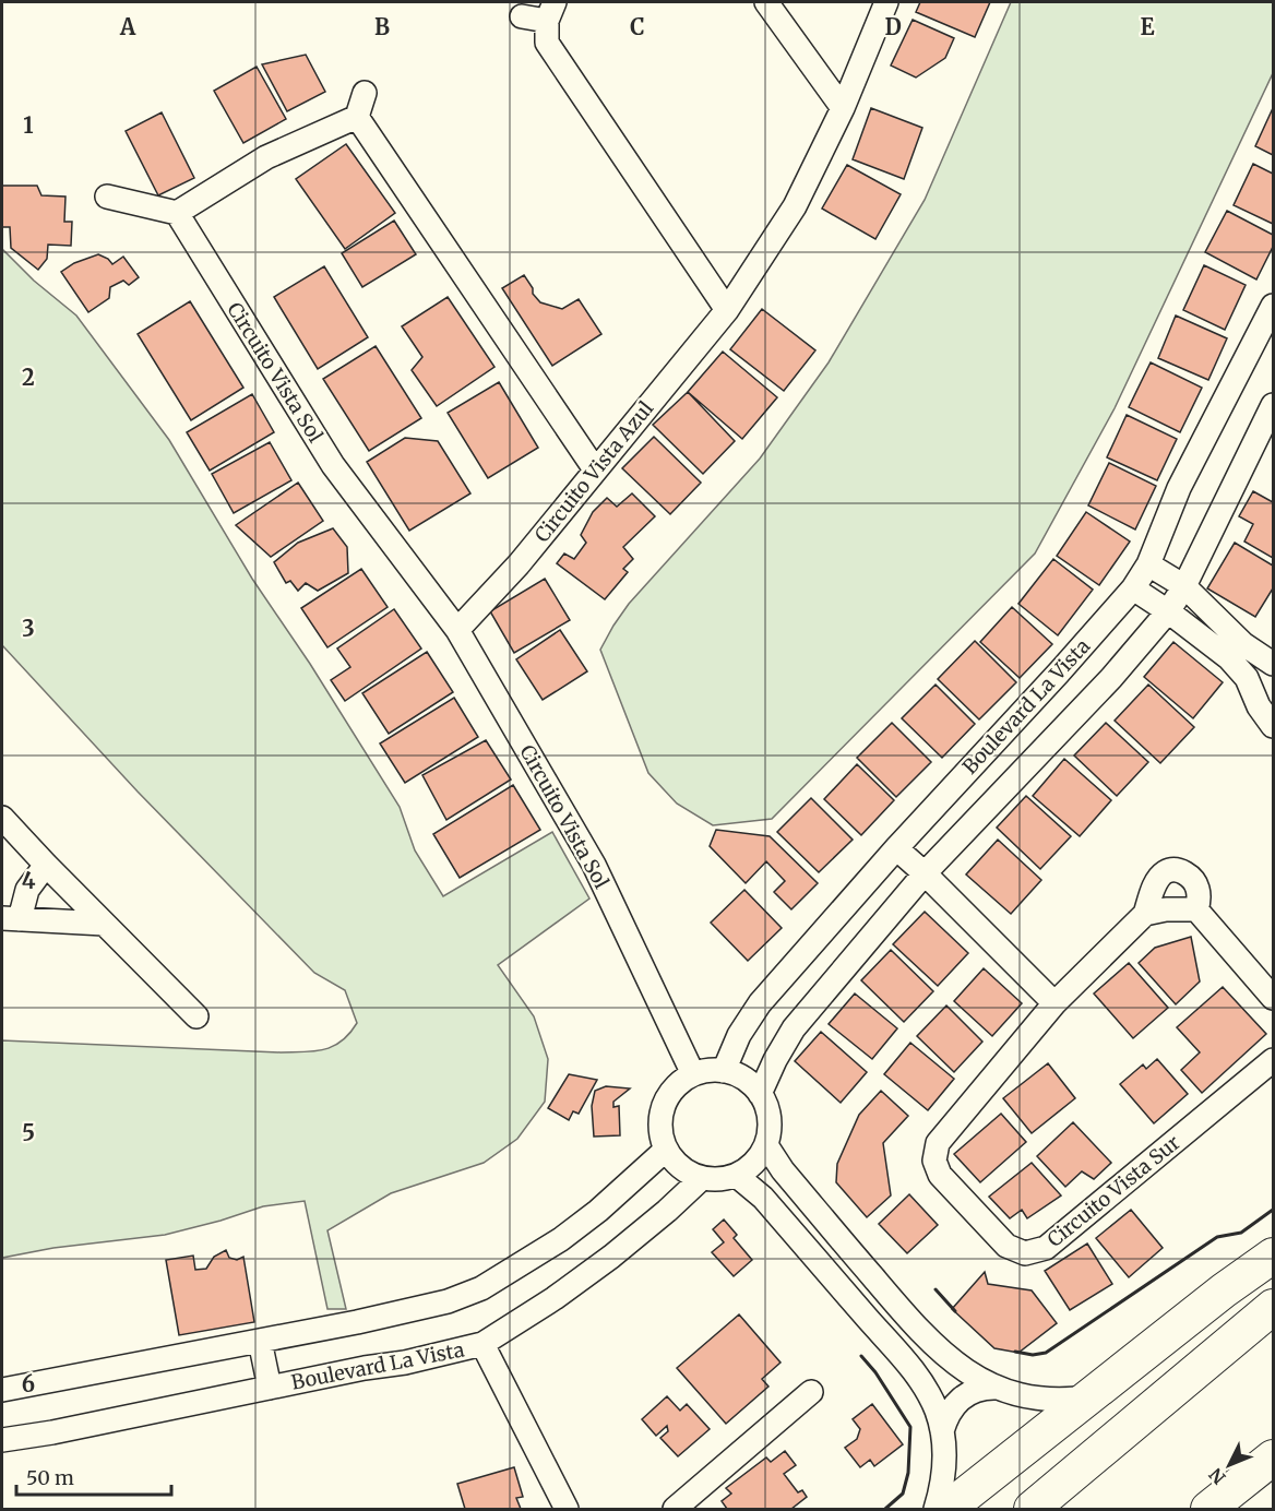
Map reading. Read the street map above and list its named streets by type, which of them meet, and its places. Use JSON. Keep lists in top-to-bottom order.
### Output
{
  "streets": {
    "street": [
      "Circuito Vista Sol",
      "Circuito Vista Azul",
      "Boulevard La Vista",
      "Circuito Vista Sur"
    ]
  },
  "crossings": [
    ["Circuito Vista Sol", "Circuito Vista Azul"],
    ["Circuito Vista Sol", "Boulevard La Vista"]
  ],
  "scale_bar": "50 m",
  "north": "bottom left",
  "grid": {
    "columns": [
      "A",
      "B",
      "C",
      "D",
      "E"
    ],
    "rows": [
      "1",
      "2",
      "3",
      "4",
      "5",
      "6"
    ]
  }
}
